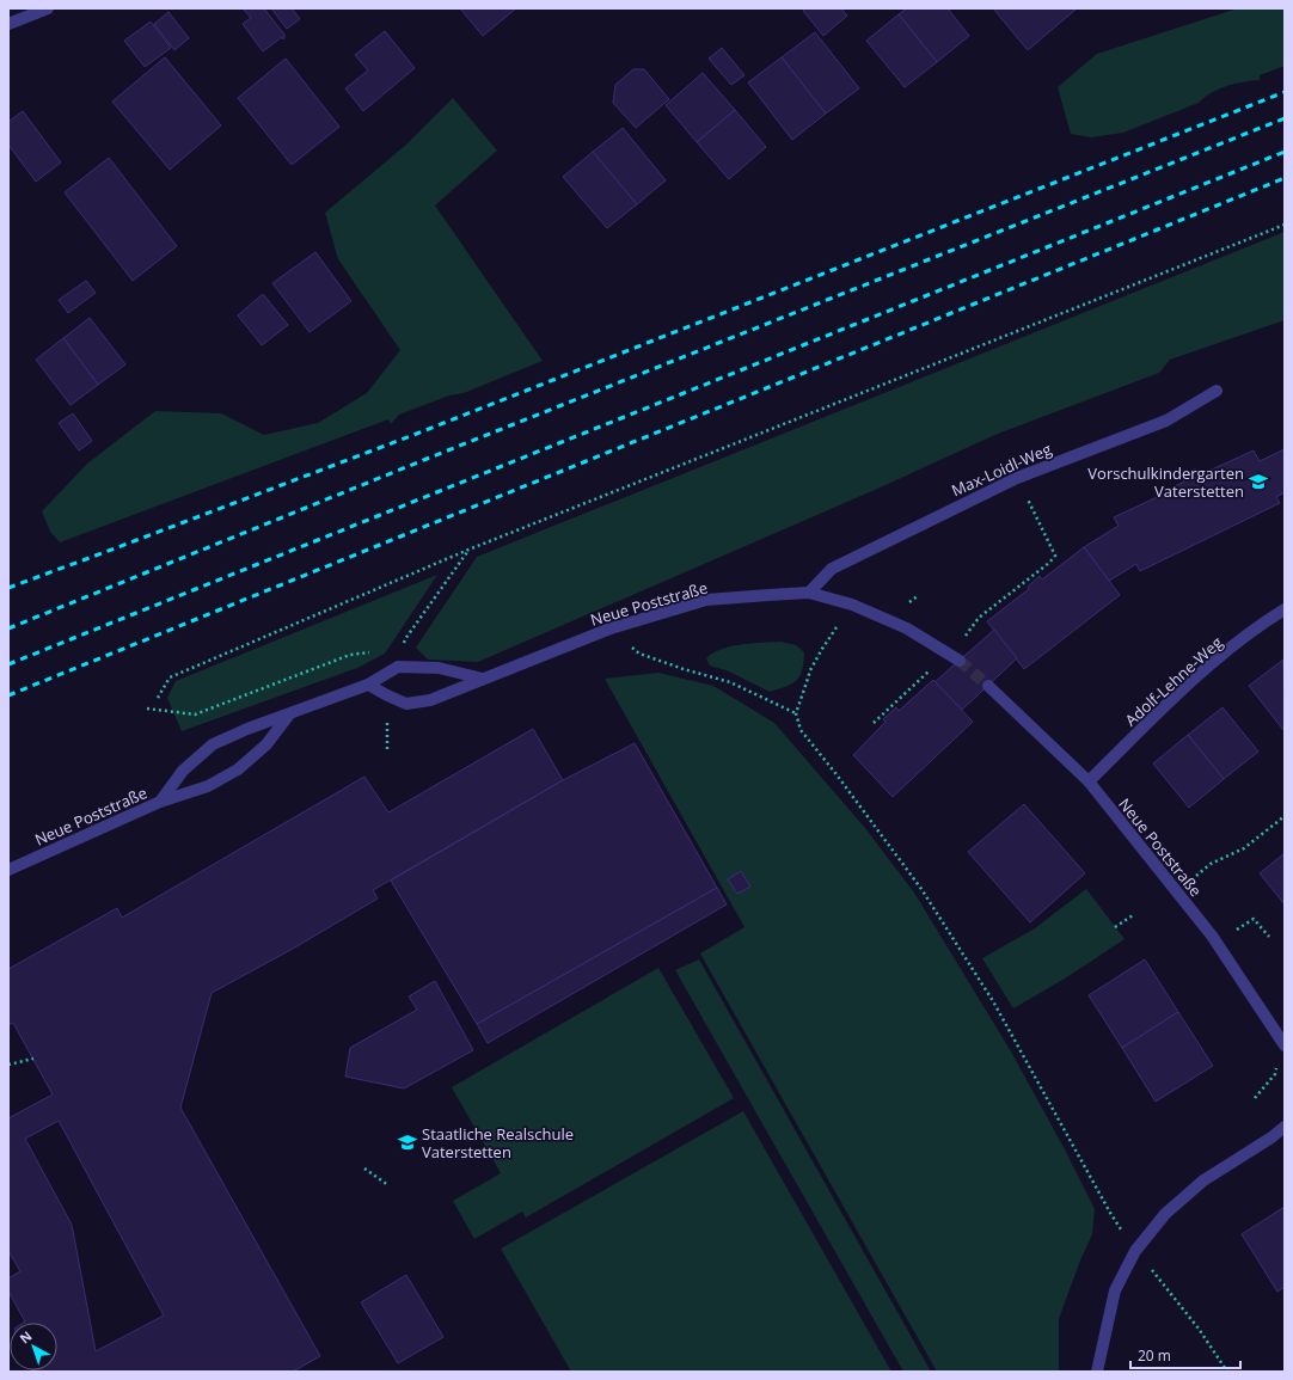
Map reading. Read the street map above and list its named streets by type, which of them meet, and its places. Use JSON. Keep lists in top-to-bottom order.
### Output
{
  "streets": {
    "street": ["Max-Loidl-Weg", "Neue Poststraße", "Adolf-Lehne-Weg"]
  },
  "crossings": [
    ["Max-Loidl-Weg", "Neue Poststraße"],
    ["Neue Poststraße", "Adolf-Lehne-Weg"]
  ],
  "places": {
    "school or university": ["Vorschulkindergarten Vaterstetten", "Staatliche Realschule Vaterstetten"]
  },
  "scale_bar": "20 m",
  "north": "top left"
}
